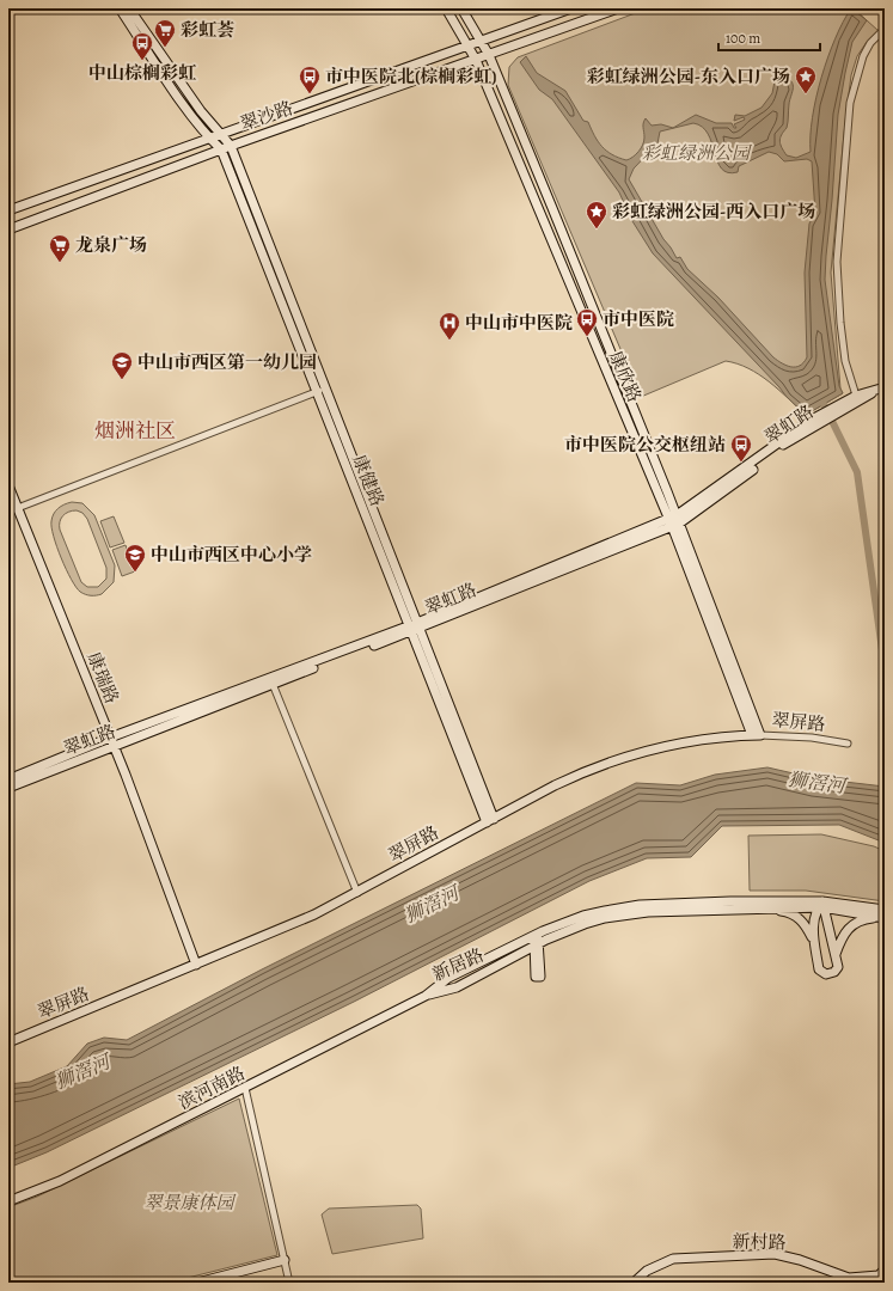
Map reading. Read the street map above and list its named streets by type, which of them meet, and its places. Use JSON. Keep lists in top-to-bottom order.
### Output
{
  "streets": {
    "street": [
      "翠沙路",
      "康欣路",
      "翠虹路",
      "康健路",
      "康瑞路",
      "翠屏路",
      "新居路",
      "滨河南路",
      "新村路"
    ]
  },
  "crossings": [
    ["翠沙路", "康欣路"],
    ["翠沙路", "康健路"],
    ["康欣路", "翠虹路"],
    ["康欣路", "翠屏路"],
    ["翠虹路", "康健路"],
    ["翠虹路", "康瑞路"],
    ["康健路", "翠屏路"],
    ["康瑞路", "翠屏路"],
    ["新居路", "滨河南路"]
  ],
  "districts": ["烟洲社区"],
  "water": ["狮滘河"],
  "parks": ["彩虹绿洲公园", "翠景康体园"],
  "places": {
    "supermarket": ["彩虹荟", "龙泉广场"],
    "bus stop": [
      "中山棕榈彩虹",
      "市中医院北(棕榈彩虹)",
      "市中医院",
      "市中医院公交枢纽站"
    ],
    "place": ["彩虹绿洲公园-东入口广场", "彩虹绿洲公园-西入口广场"],
    "hospital": ["中山市中医院"],
    "school or university": ["中山市西区第一幼儿园", "中山市西区中心小学"]
  },
  "scale_bar": "100 m"
}
